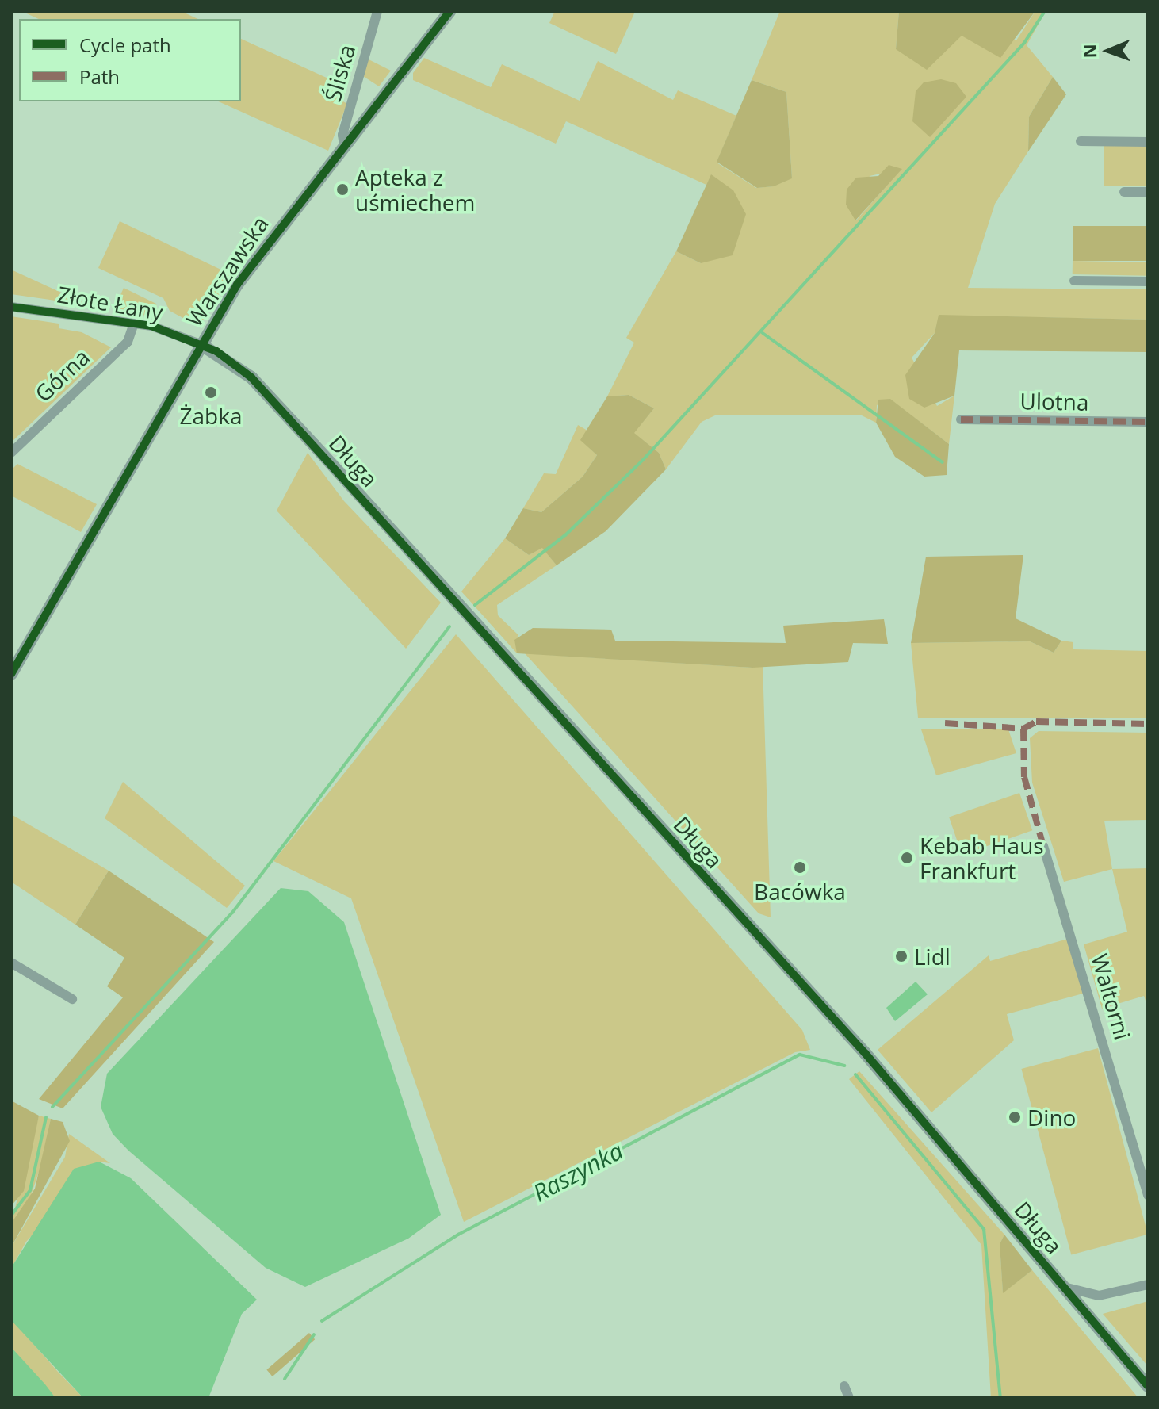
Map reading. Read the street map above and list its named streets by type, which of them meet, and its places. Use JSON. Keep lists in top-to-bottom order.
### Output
{
  "streets": {
    "street": [
      "Śliska",
      "Warszawska",
      "Złote Łany",
      "Górna",
      "Ulotna",
      "Długa",
      "Waltorni"
    ]
  },
  "crossings": [
    ["Śliska", "Warszawska"],
    ["Warszawska", "Złote Łany"],
    ["Warszawska", "Długa"],
    ["Złote Łany", "Górna"],
    ["Złote Łany", "Długa"]
  ],
  "water": ["Raszynka"],
  "places": [
    "Apteka z uśmiechem",
    "Żabka",
    "Kebab Haus Frankfurt",
    "Bacówka",
    "Lidl",
    "Dino"
  ],
  "legend": ["Cycle path", "Path"],
  "north": "left"
}
